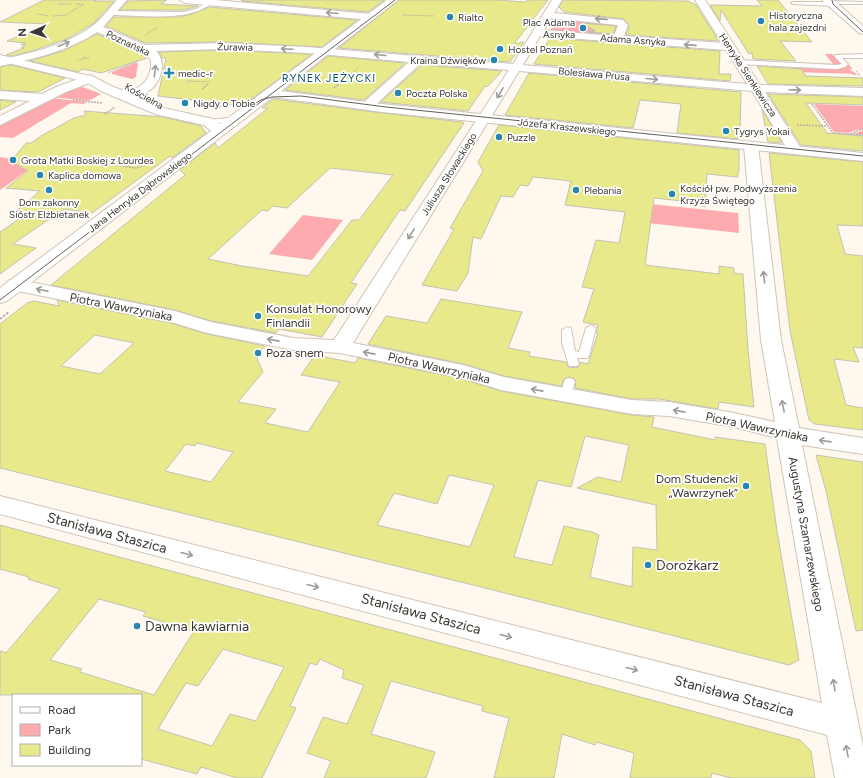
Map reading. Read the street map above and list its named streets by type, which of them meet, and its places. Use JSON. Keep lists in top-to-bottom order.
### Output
{
  "streets": {
    "street": [
      "Adama Asnyka",
      "Poznańska",
      "Żurawia",
      "Bolesława Prusa",
      "Henryka Sienkiewicza",
      "Kościelna",
      "Józefa Kraszewskiego",
      "Juliusza Słowackiego",
      "Jana Henryka Dąbrowskiego",
      "Piotra Wawrzyniaka",
      "Stanisława Staszica",
      "Augustyna Szamarzewskiego"
    ]
  },
  "crossings": [
    ["Adama Asnyka", "Henryka Sienkiewicza"],
    ["Adama Asnyka", "Juliusza Słowackiego"],
    ["Poznańska", "Żurawia"],
    ["Poznańska", "Kościelna"],
    ["Żurawia", "Bolesława Prusa"],
    ["Żurawia", "Jana Henryka Dąbrowskiego"],
    ["Bolesława Prusa", "Henryka Sienkiewicza"],
    ["Bolesława Prusa", "Juliusza Słowackiego"],
    ["Bolesława Prusa", "Jana Henryka Dąbrowskiego"],
    ["Henryka Sienkiewicza", "Józefa Kraszewskiego"],
    ["Kościelna", "Jana Henryka Dąbrowskiego"],
    ["Józefa Kraszewskiego", "Juliusza Słowackiego"],
    ["Józefa Kraszewskiego", "Jana Henryka Dąbrowskiego"],
    ["Józefa Kraszewskiego", "Augustyna Szamarzewskiego"],
    ["Juliusza Słowackiego", "Piotra Wawrzyniaka"],
    ["Jana Henryka Dąbrowskiego", "Piotra Wawrzyniaka"],
    ["Piotra Wawrzyniaka", "Augustyna Szamarzewskiego"],
    ["Stanisława Staszica", "Augustyna Szamarzewskiego"]
  ],
  "one_way": [
    "Adama Asnyka",
    "Juliusza Słowackiego",
    "Piotra Wawrzyniaka",
    "Stanisława Staszica",
    "Augustyna Szamarzewskiego"
  ],
  "districts": ["RYNEK JEŻYCKI"],
  "places": {
    "other": [
      "Rialto",
      "Historyczna hala zajezdni",
      "Plac Adama Asnyka",
      "Hostel Poznań",
      "Kraina Dźwięków",
      "Poczta Polska",
      "Nigdy o Tobie",
      "Tygrys Yokai",
      "Puzzle",
      "Grota Matki Boskiej z Lourdes",
      "Kaplica domowa",
      "Dom zakonny Sióstr Elżbietanek",
      "Plebania",
      "Kościół pw. Podwyższenia Krzyża Świętego",
      "Konsulat Honorowy Finlandii",
      "Poza snem",
      "Dom Studencki „Wawrzynek”",
      "Dorożkarz",
      "Dawna kawiarnia"
    ],
    "health": ["medic-r"]
  },
  "legend": ["Road", "Park", "Building"],
  "north": "left"
}
